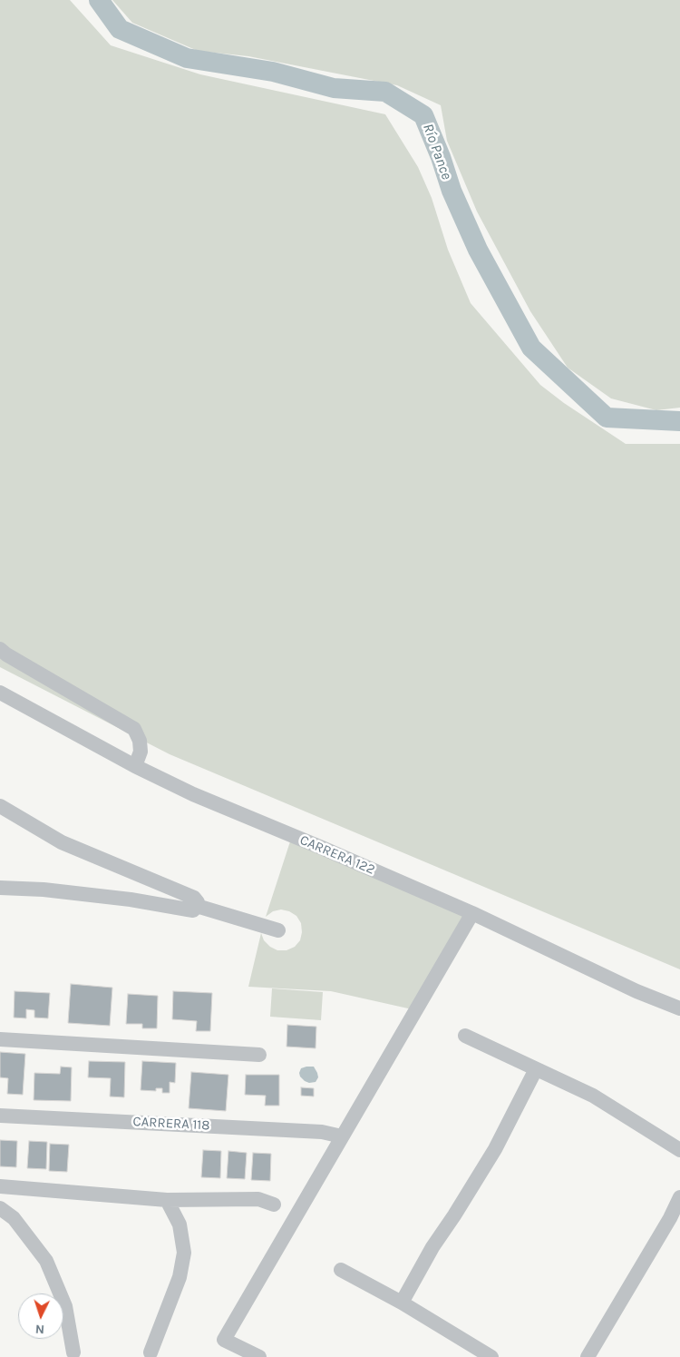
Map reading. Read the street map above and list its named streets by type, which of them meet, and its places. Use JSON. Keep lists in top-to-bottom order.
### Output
{
  "streets": {
    "street": ["CARRERA 122", "CARRERA 118"]
  },
  "water": ["Río Pance"],
  "north": "bottom"
}
